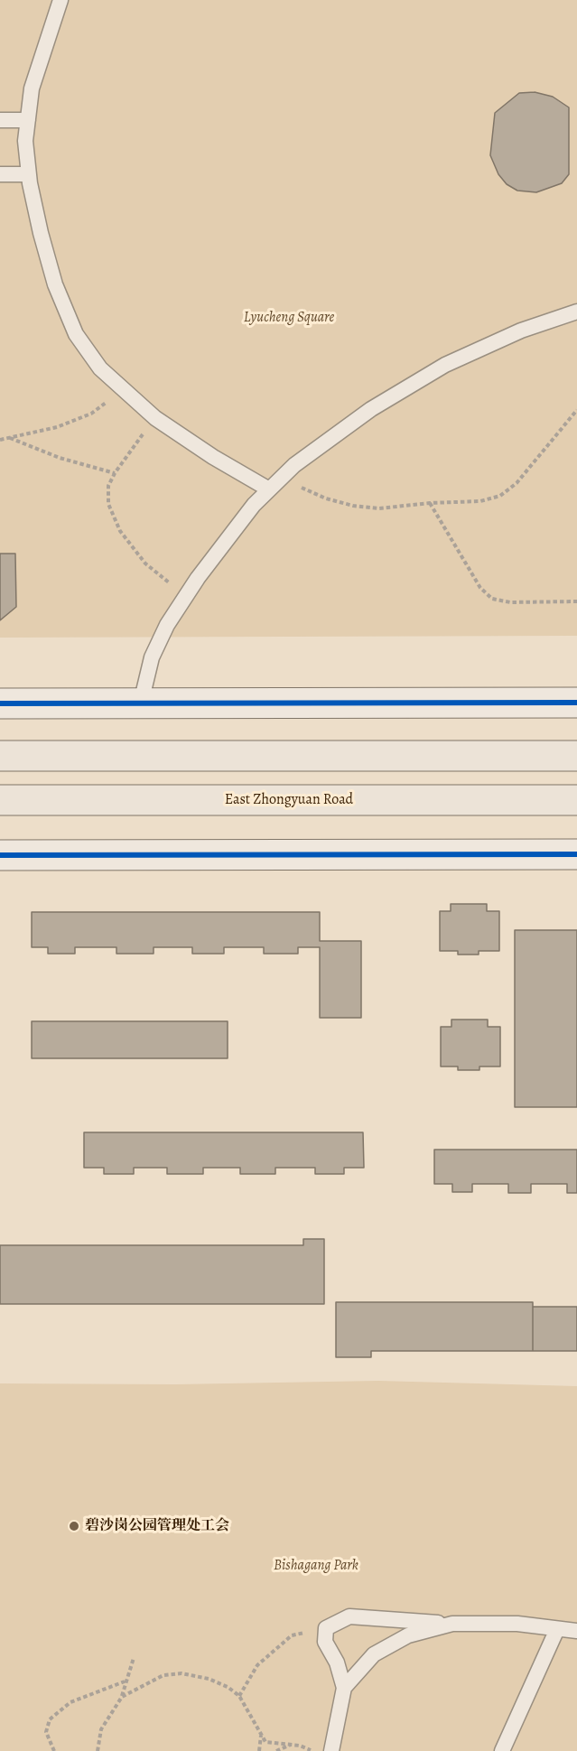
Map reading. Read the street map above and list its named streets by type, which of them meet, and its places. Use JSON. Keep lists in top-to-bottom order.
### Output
{
  "streets": {
    "main road": ["East Zhongyuan Road"]
  },
  "parks": ["Lyucheng Square", "Bishagang Park"],
  "places": ["碧沙岗公园管理处工会"]
}
